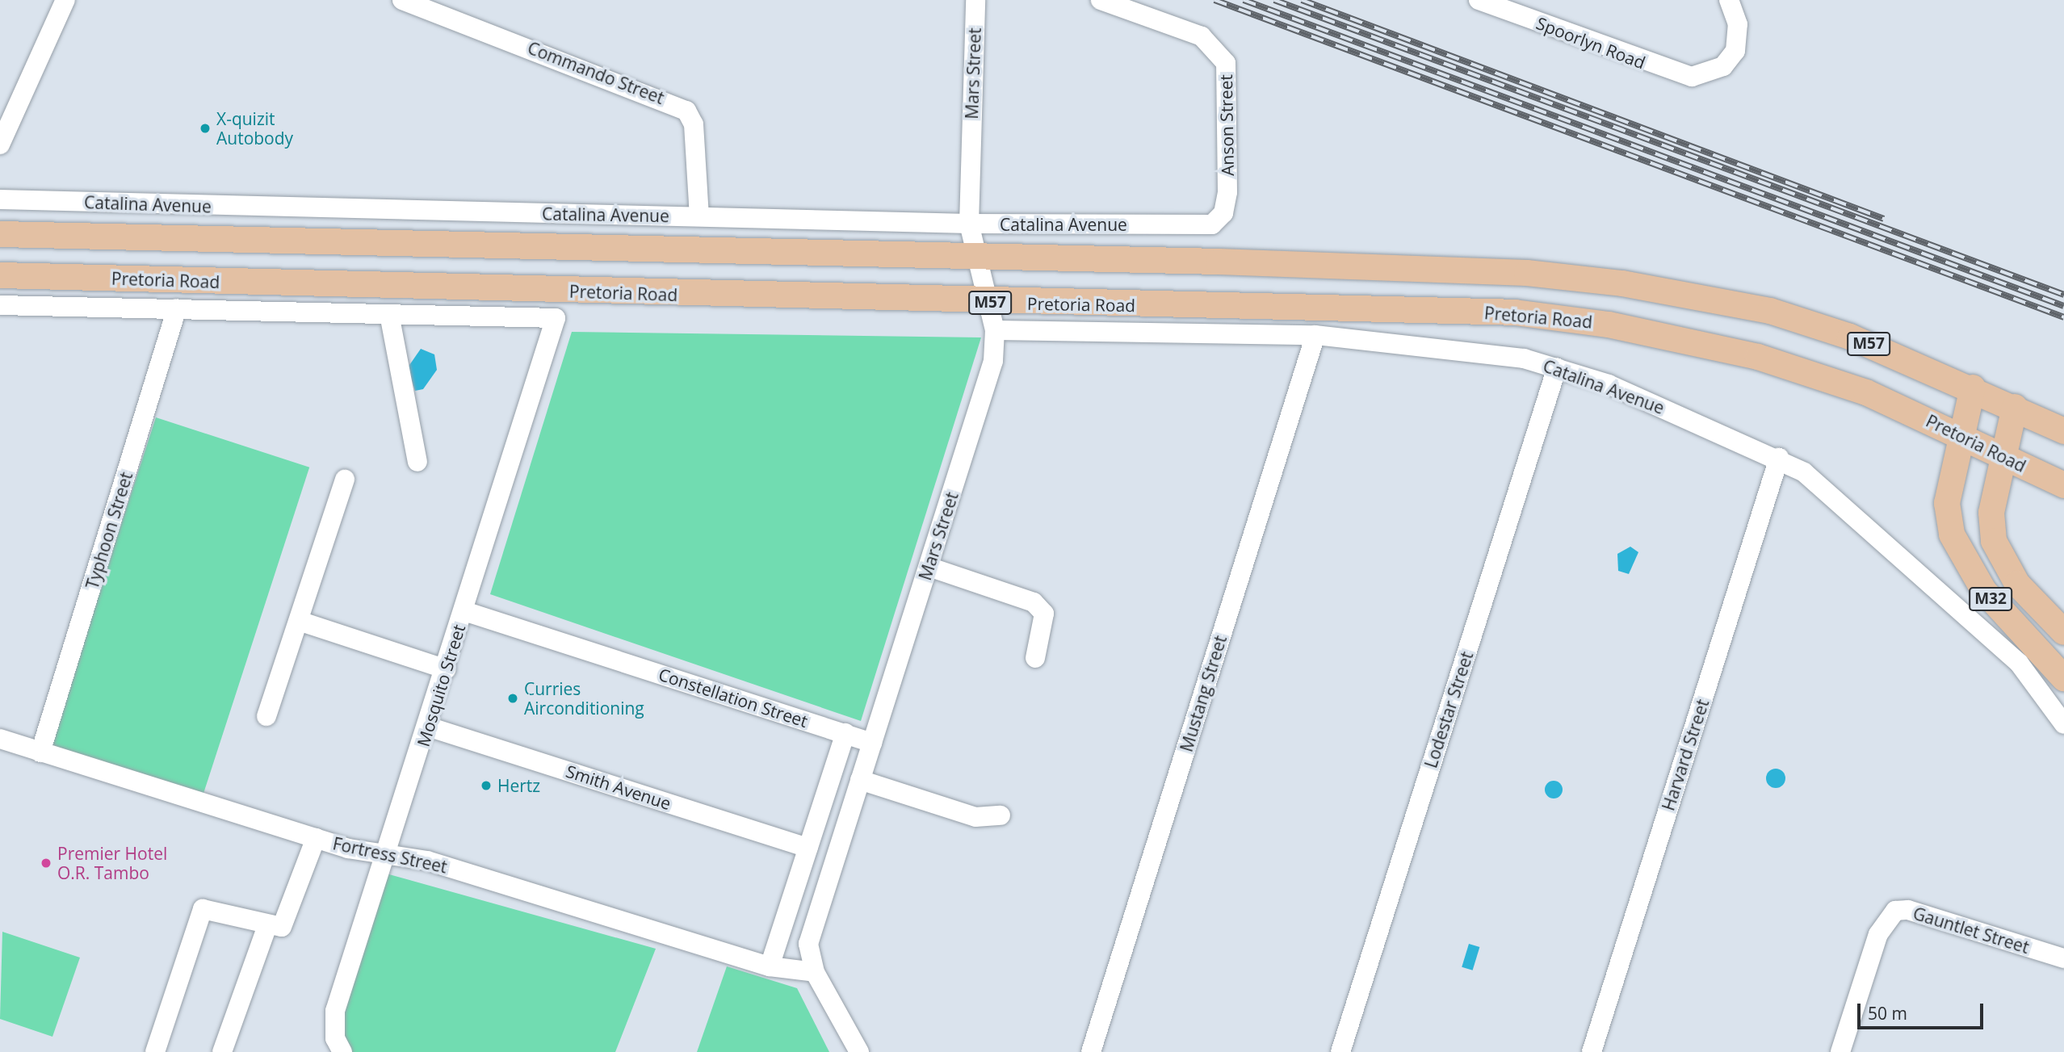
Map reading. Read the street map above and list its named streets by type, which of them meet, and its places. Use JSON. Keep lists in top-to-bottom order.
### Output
{
  "streets": {
    "main road": ["Pretoria Road", "M57", "M32"],
    "street": [
      "Spoorlyn Road",
      "Commando Street",
      "Mars Street",
      "Anson Street",
      "Catalina Avenue",
      "Typhoon Street",
      "Mosquito Street",
      "Mustang Street",
      "Constellation Street",
      "Lodestar Street",
      "Harvard Street",
      "Smith Avenue",
      "Fortress Street",
      "Gauntlet Street"
    ]
  },
  "crossings": [
    ["Commando Street", "Catalina Avenue"],
    ["Mars Street", "Catalina Avenue"],
    ["Mars Street", "Pretoria Road"],
    ["Mars Street", "M57"],
    ["Mars Street", "Constellation Street"],
    ["Mars Street", "Fortress Street"],
    ["Anson Street", "Catalina Avenue"],
    ["Catalina Avenue", "Mustang Street"],
    ["Catalina Avenue", "Lodestar Street"],
    ["Catalina Avenue", "Harvard Street"],
    ["Pretoria Road", "M32"],
    ["M57", "M32"],
    ["Typhoon Street", "Fortress Street"],
    ["Mosquito Street", "Constellation Street"],
    ["Mosquito Street", "Smith Avenue"],
    ["Mosquito Street", "Fortress Street"]
  ],
  "places": [
    "X-quizit Autobody",
    "Curries Airconditioning",
    "Hertz",
    "Premier Hotel O.R. Tambo"
  ],
  "scale_bar": "50 m"
}
